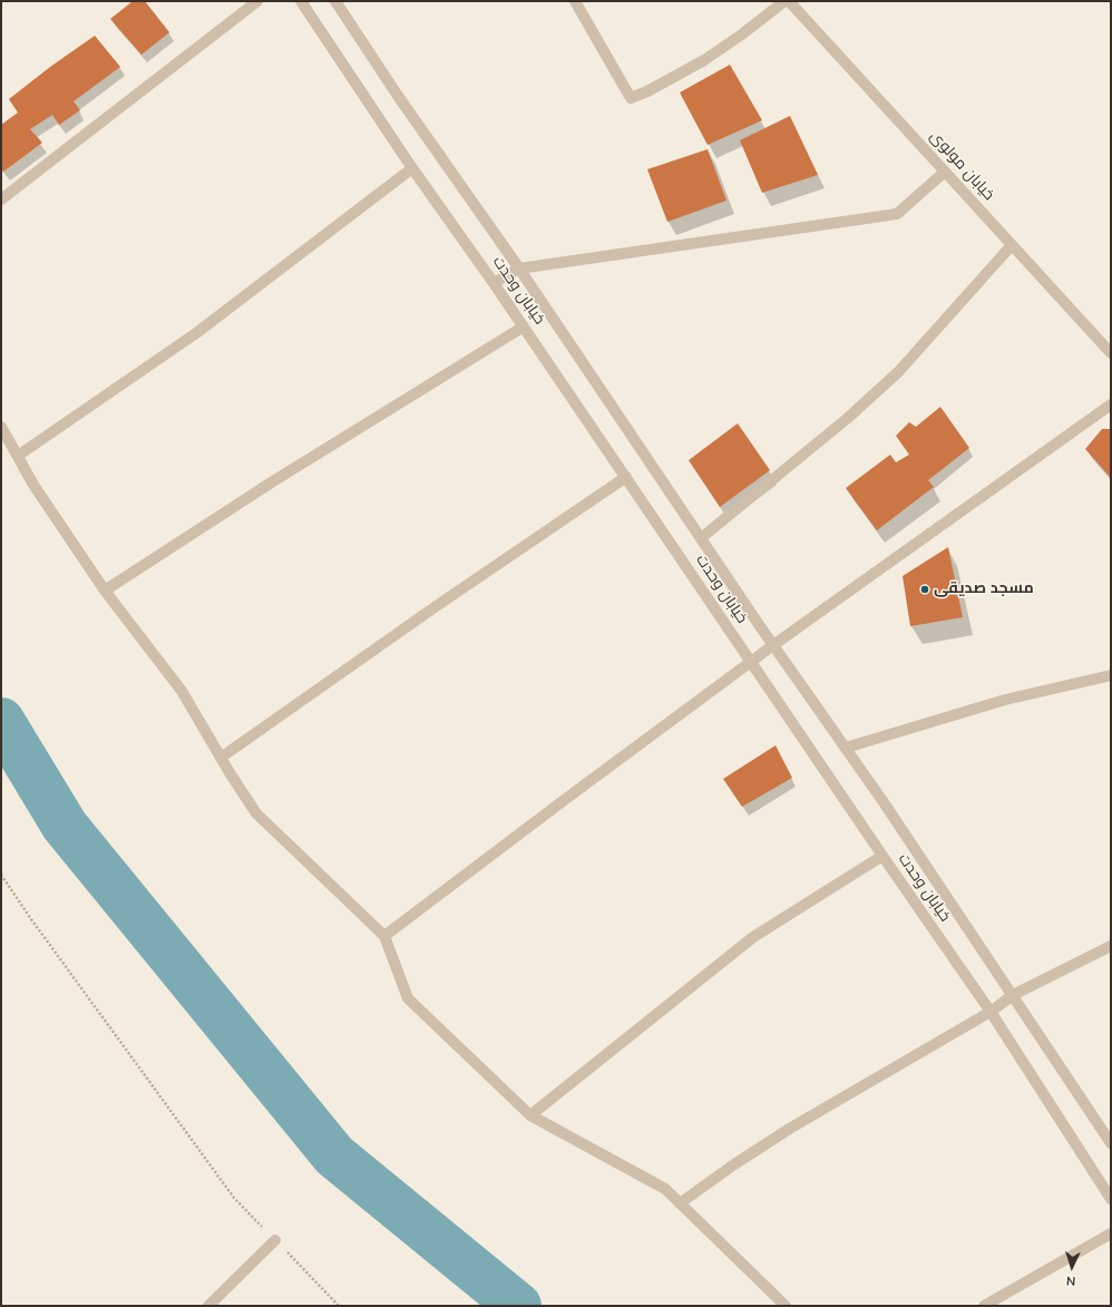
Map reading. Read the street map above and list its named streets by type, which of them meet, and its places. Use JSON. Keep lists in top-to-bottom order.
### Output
{
  "streets": {
    "street": ["خیابان مولوی", "خیابان وحدت"]
  },
  "places": ["مسجد صدیقی"],
  "north": "bottom"
}
